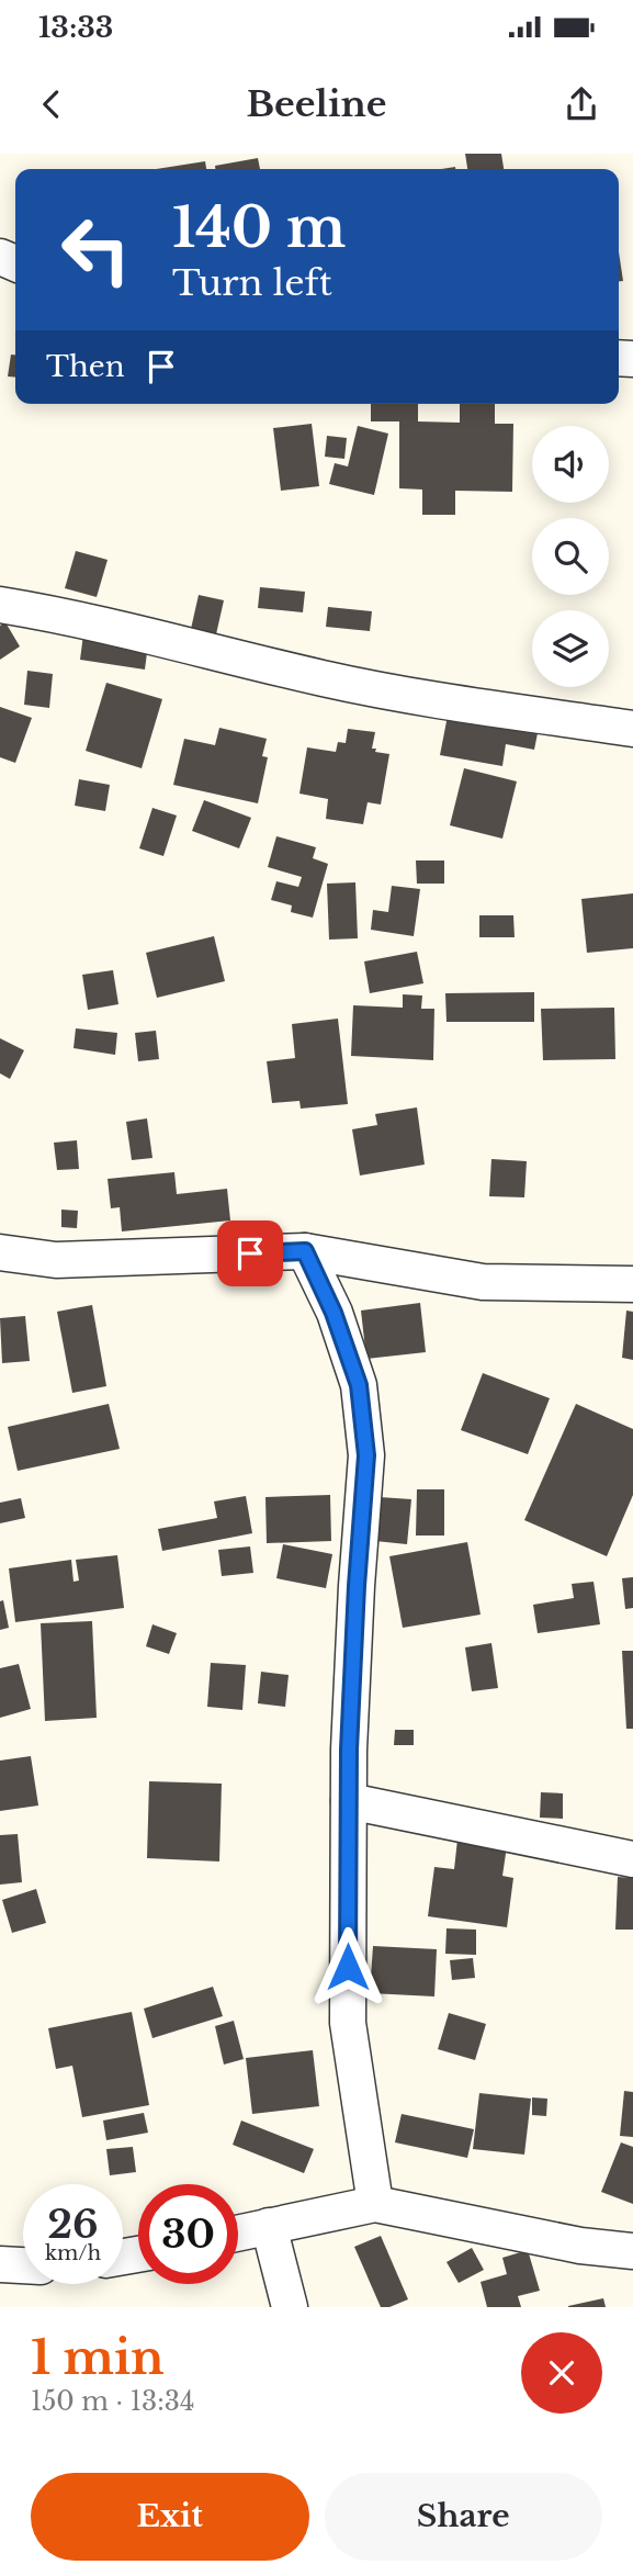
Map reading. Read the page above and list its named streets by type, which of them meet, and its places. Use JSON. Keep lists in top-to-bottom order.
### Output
{
  "page": {
    "status": "13:33",
    "header": "Beeline",
    "turn": ["140 m", "Turn left"],
    "then": "Then",
    "speed": "26 km/h",
    "limit": "30",
    "heading": ["1 min", "150 m · 13:34"],
    "buttons": ["Exit", "Share"]
  }
}
